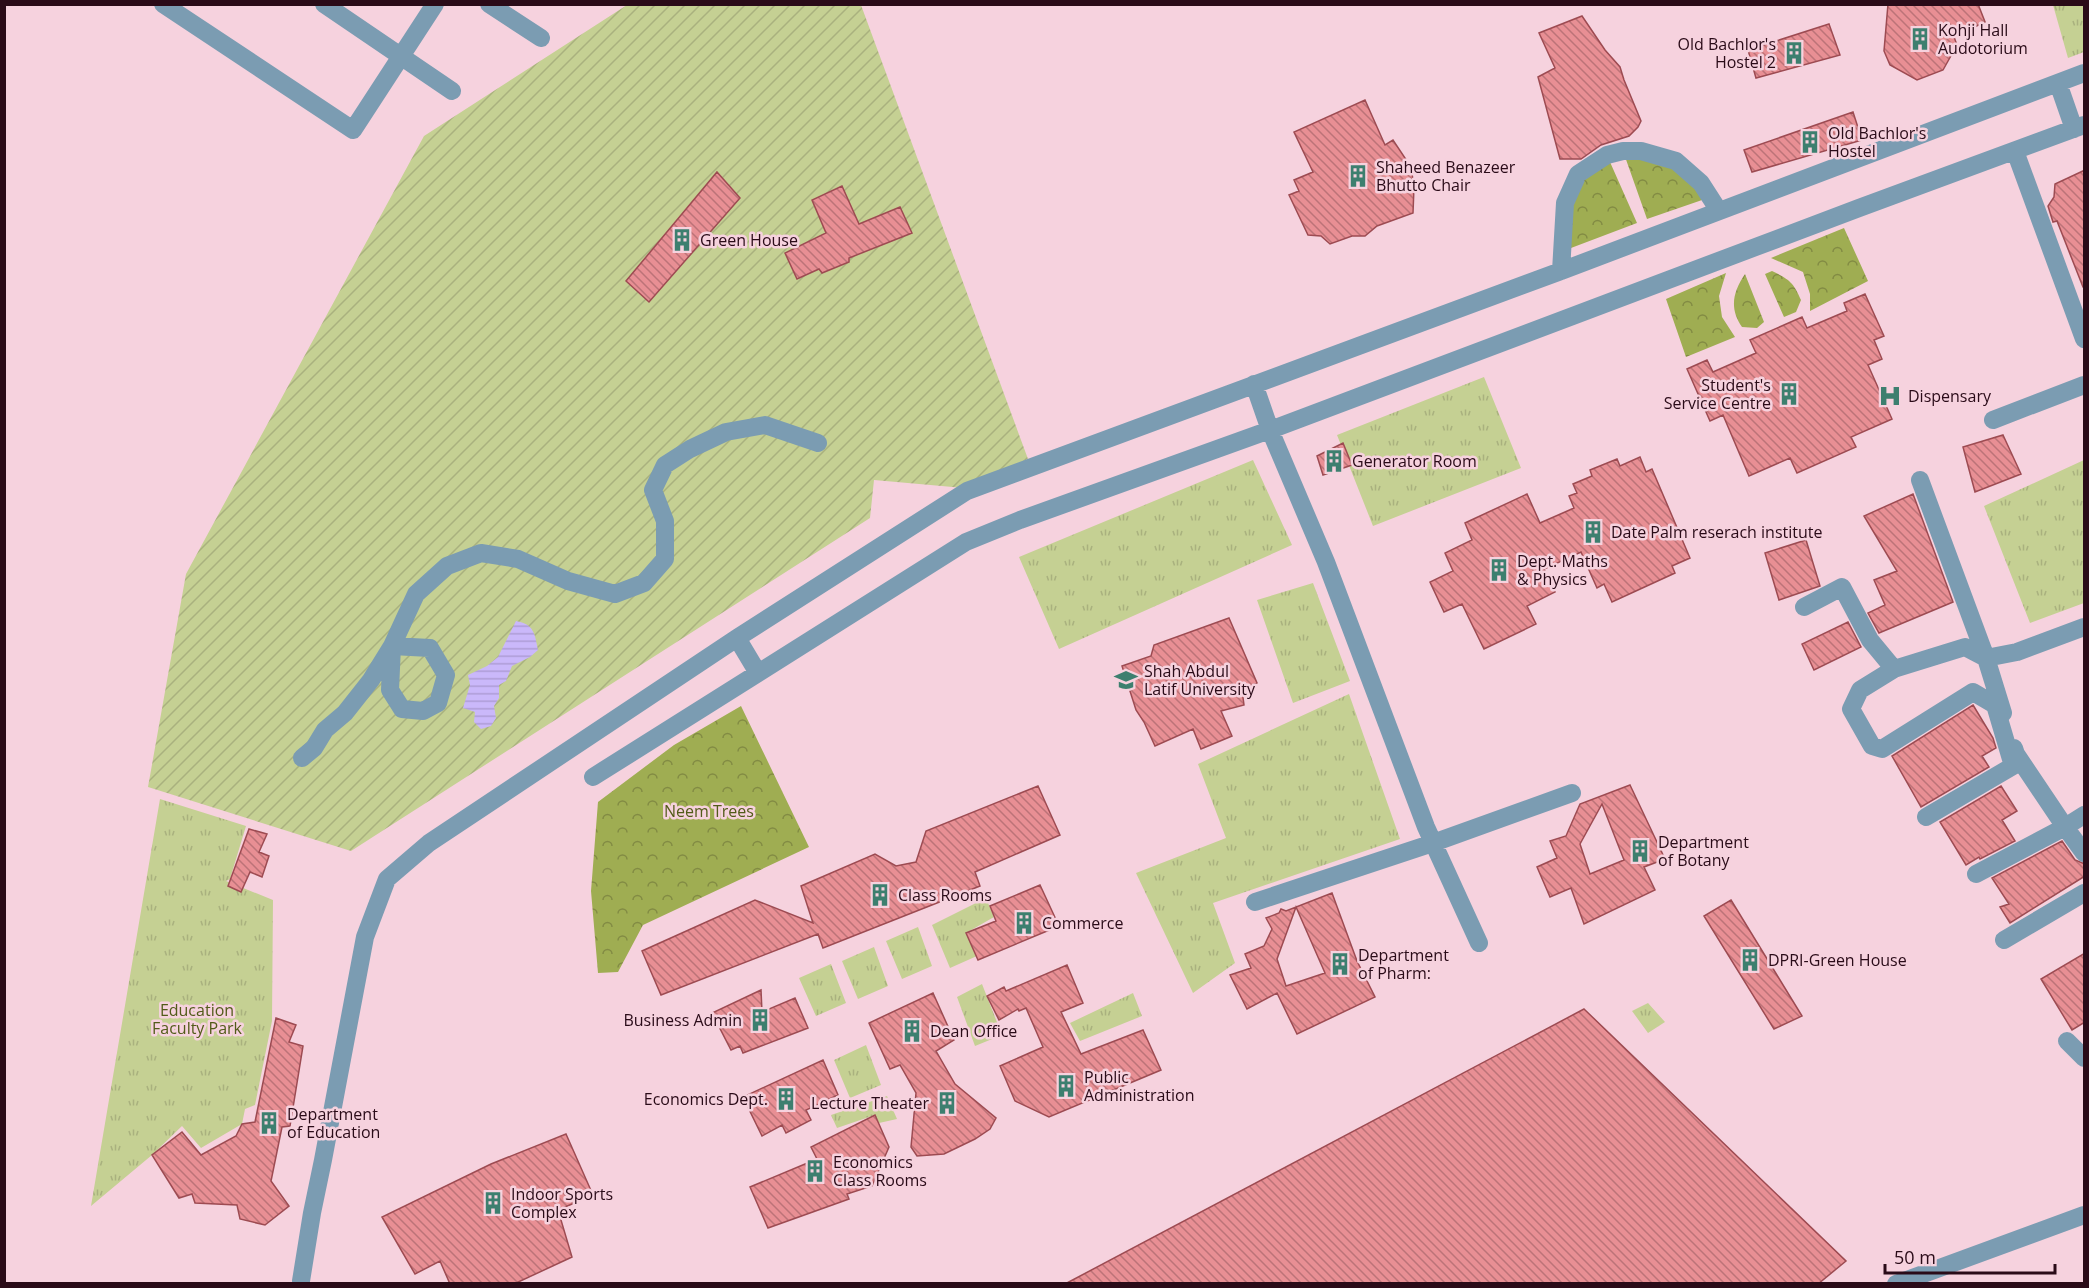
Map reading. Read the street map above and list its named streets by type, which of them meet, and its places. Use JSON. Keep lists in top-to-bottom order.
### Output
{
  "parks": ["Neem Trees", "Education Faculty Park"],
  "places": {
    "building": [
      "Kohji Hall Audotorium",
      "Old Bachlor's Hostel 2",
      "Old Bachlor's Hostel",
      "Shaheed Benazeer Bhutto Chair",
      "Green House",
      "Student's Service Centre",
      "Generator Room",
      "Date Palm reserach institute",
      "Dept. Maths & Physics",
      "Department of Botany",
      "Class Rooms",
      "Commerce",
      "DPRI-Green House",
      "Department of Pharm:",
      "Business Admin",
      "Dean Office",
      "Public Administration",
      "Economics Dept.",
      "Lecture Theater",
      "Department of Education",
      "Economics Class Rooms",
      "Indoor Sports Complex"
    ],
    "hospital": ["Dispensary"],
    "school or university": ["Shah Abdul Latif University"]
  },
  "scale_bar": "50 m"
}
